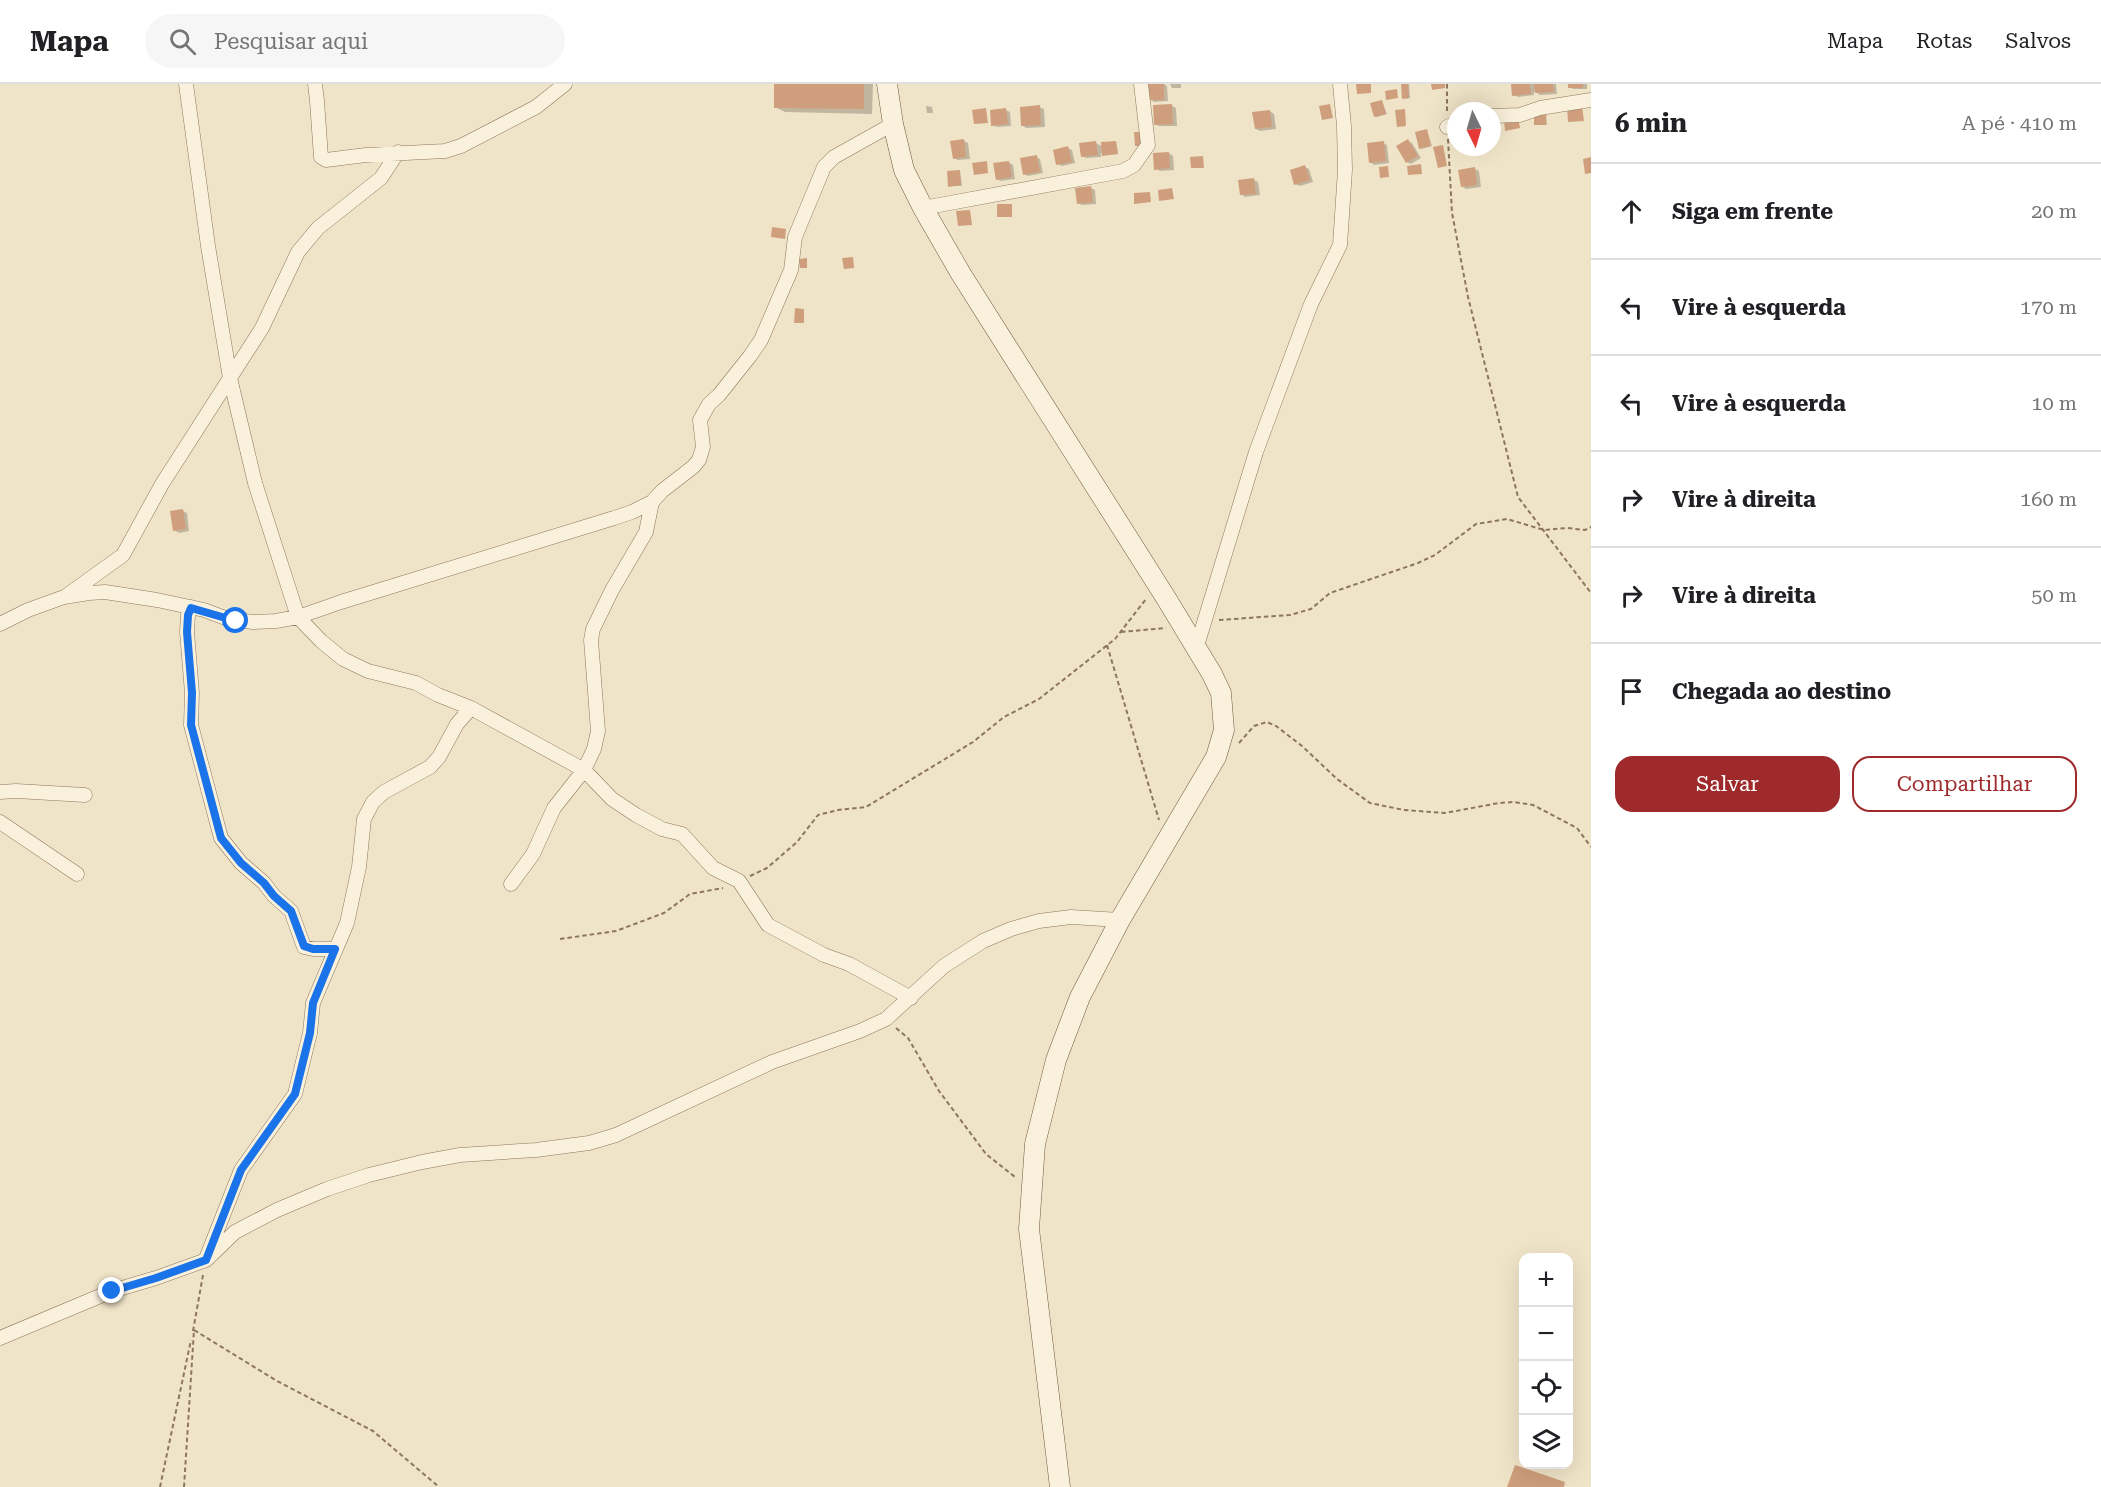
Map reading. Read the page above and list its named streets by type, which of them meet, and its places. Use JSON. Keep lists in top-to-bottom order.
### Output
{
  "north": "bottom",
  "page": {
    "header": "Mapa",
    "search": "Pesquisar aqui",
    "nav": ["Mapa", "Rotas", "Salvos"],
    "heading": ["6 min", "A pé · 410 m"],
    "list": [
      ["Siga em frente", "20 m"],
      ["Vire à esquerda", "170 m"],
      ["Vire à esquerda", "10 m"],
      ["Vire à direita", "160 m"],
      ["Vire à direita", "50 m"],
      "Chegada ao destino"
    ],
    "buttons": ["Salvar", "Compartilhar"],
    "map_buttons": ["+", "−"]
  }
}
